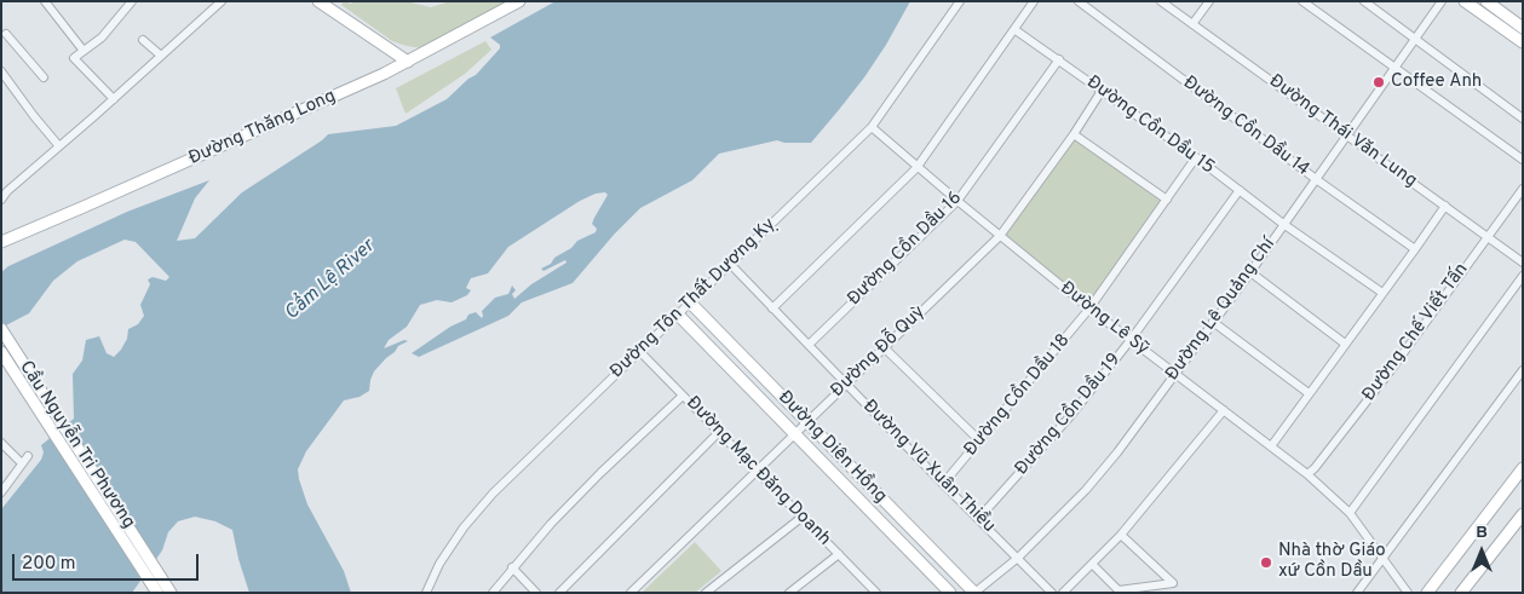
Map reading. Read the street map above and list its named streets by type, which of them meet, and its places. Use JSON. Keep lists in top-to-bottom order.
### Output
{
  "streets": {
    "street": [
      "Đường Cồn Dầu 15",
      "Đường Cồn Dầu 14",
      "Đường Thăng Long",
      "Đường Thái Văn Lung",
      "Đường Cồn Dầu 16",
      "Đường Tôn Thất Dương Kỵ",
      "Đường Lê Quảng Chí",
      "Đường Lê Sỹ",
      "Đường Chế Viết Tấn",
      "Đường Đỗ Quỳ",
      "Đường Cồn Dầu 18",
      "Đường Cồn Dầu 19",
      "Cầu Nguyễn Tri Phương",
      "Đường Diên Hồng",
      "Đường Vũ Xuân Thiều",
      "Đường Mạc Đăng Doanh"
    ]
  },
  "crossings": [
    ["Đường Cồn Dầu 15", "Đường Cồn Dầu 16"],
    ["Đường Cồn Dầu 15", "Đường Lê Quảng Chí"],
    ["Đường Cồn Dầu 15", "Đường Đỗ Quỳ"],
    ["Đường Cồn Dầu 15", "Đường Cồn Dầu 18"],
    ["Đường Cồn Dầu 15", "Đường Cồn Dầu 19"],
    ["Đường Cồn Dầu 14", "Đường Lê Quảng Chí"],
    ["Đường Thái Văn Lung", "Đường Lê Quảng Chí"],
    ["Đường Thái Văn Lung", "Đường Chế Viết Tấn"],
    ["Đường Cồn Dầu 16", "Đường Lê Sỹ"],
    ["Đường Cồn Dầu 16", "Đường Vũ Xuân Thiều"],
    ["Đường Tôn Thất Dương Kỵ", "Đường Lê Sỹ"],
    ["Đường Tôn Thất Dương Kỵ", "Đường Diên Hồng"],
    ["Đường Tôn Thất Dương Kỵ", "Đường Vũ Xuân Thiều"],
    ["Đường Tôn Thất Dương Kỵ", "Đường Mạc Đăng Doanh"],
    ["Đường Lê Quảng Chí", "Đường Lê Sỹ"],
    ["Đường Lê Quảng Chí", "Đường Diên Hồng"],
    ["Đường Lê Quảng Chí", "Đường Vũ Xuân Thiều"],
    ["Đường Lê Sỹ", "Đường Chế Viết Tấn"],
    ["Đường Lê Sỹ", "Đường Đỗ Quỳ"],
    ["Đường Lê Sỹ", "Đường Cồn Dầu 18"],
    ["Đường Lê Sỹ", "Đường Cồn Dầu 19"],
    ["Đường Đỗ Quỳ", "Đường Diên Hồng"],
    ["Đường Đỗ Quỳ", "Đường Vũ Xuân Thiều"],
    ["Đường Đỗ Quỳ", "Đường Mạc Đăng Doanh"],
    ["Đường Cồn Dầu 18", "Đường Vũ Xuân Thiều"],
    ["Đường Cồn Dầu 19", "Đường Vũ Xuân Thiều"]
  ],
  "water": ["Cẩm Lệ River"],
  "places": ["Coffee Anh", "Nhà thờ Giáo xứ Cồn Dầu"],
  "scale_bar": "200 m",
  "north": "top"
}
